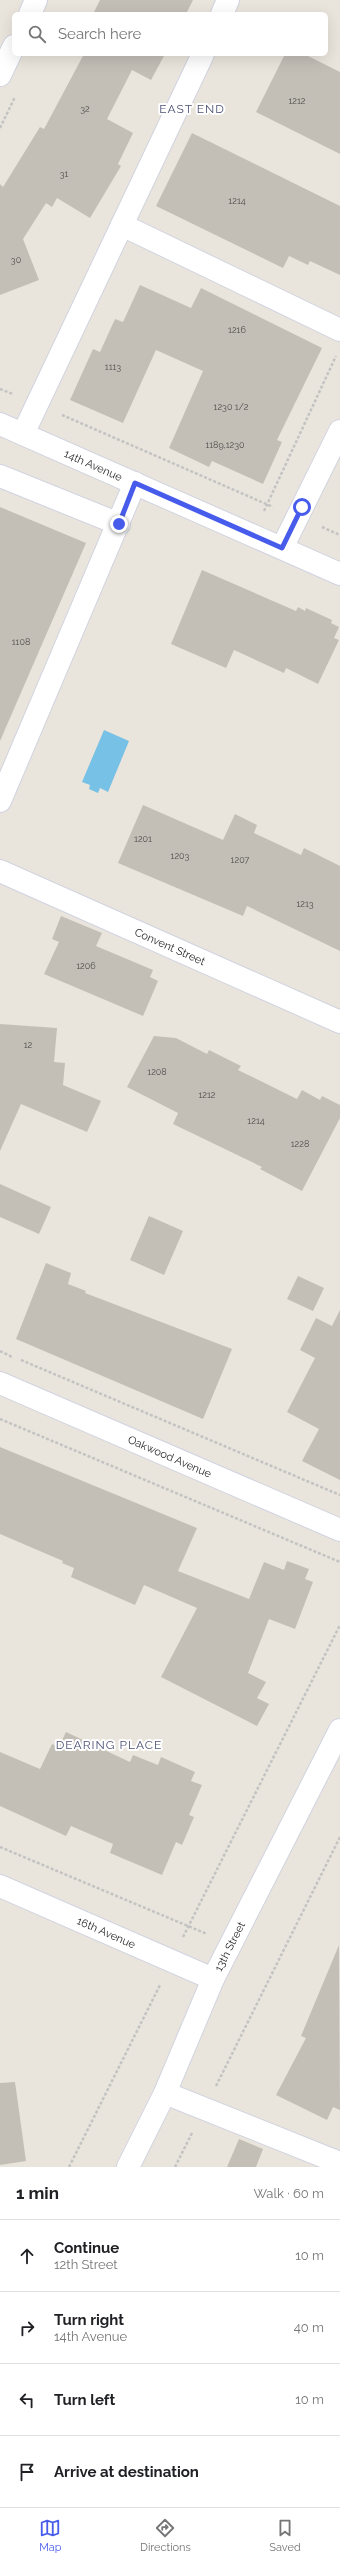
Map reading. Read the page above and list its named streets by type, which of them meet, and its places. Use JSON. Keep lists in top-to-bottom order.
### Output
{
  "streets": {
    "street": [
      "14th Avenue",
      "Convent Street",
      "Oakwood Avenue",
      "16th Avenue",
      "13th Street"
    ]
  },
  "crossings": [
    ["16th Avenue", "13th Street"]
  ],
  "districts": ["EAST END", "DEARING PLACE"],
  "house_numbers": [
    "1212",
    "32",
    "31",
    "1214",
    "30",
    "1216",
    "1113",
    "1230 1/2",
    "1189,1230",
    "1108",
    "1201",
    "1203",
    "1207",
    "1213",
    "1206",
    "12",
    "1208",
    "1212",
    "1214",
    "1228"
  ],
  "page": {
    "search": "Search here",
    "heading": ["1 min", "Walk · 60 m"],
    "list": [
      ["Continue", "12th Street", "10 m"],
      ["Turn right", "14th Avenue", "40 m"],
      ["Turn left", "10 m"],
      "Arrive at destination"
    ],
    "nav": ["Map", "Directions", "Saved"]
  }
}
